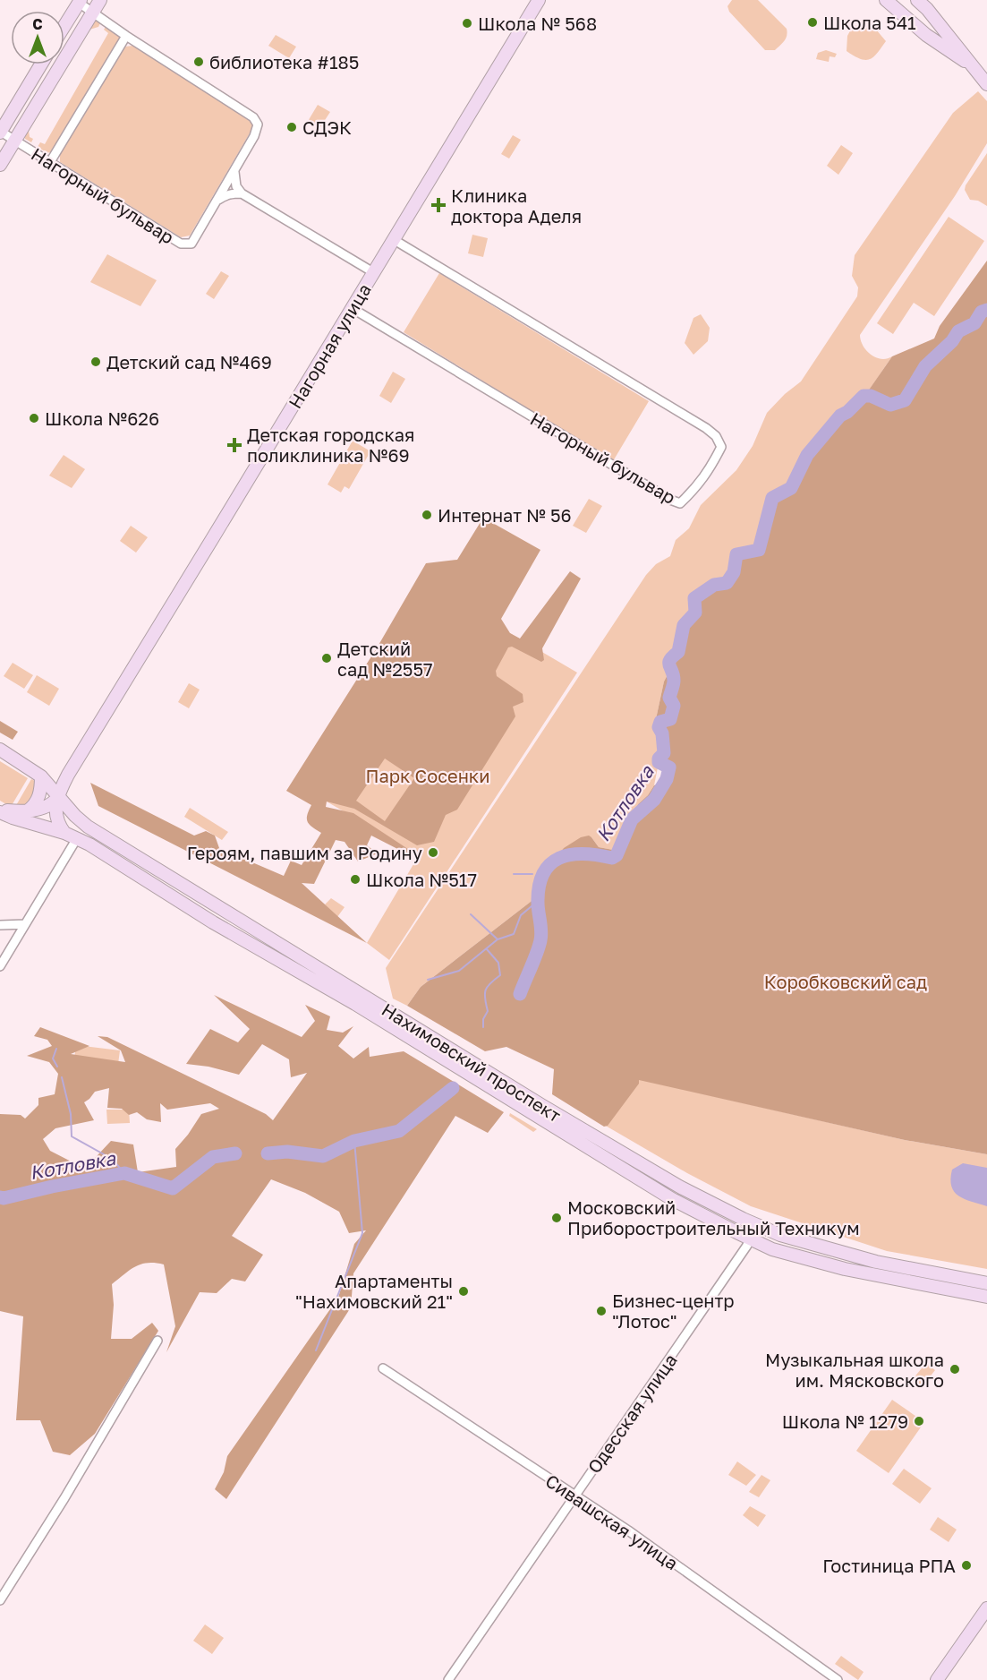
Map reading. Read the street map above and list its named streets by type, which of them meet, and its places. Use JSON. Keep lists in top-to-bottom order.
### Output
{
  "streets": {
    "main road": ["Нагорная улица", "Нахимовский проспект"],
    "street": ["Нагорный бульвар", "Одесская улица", "Сивашская улица"]
  },
  "crossings": [
    ["Нагорный бульвар", "Нагорная улица"],
    ["Нагорная улица", "Нахимовский проспект"],
    ["Нахимовский проспект", "Одесская улица"],
    ["Одесская улица", "Сивашская улица"]
  ],
  "water": ["Котловка"],
  "parks": ["Парк Сосенки", "Коробковский сад"],
  "places": {
    "other": [
      "Школа 541",
      "Школа № 568",
      "библиотека #185",
      "СДЭК",
      "Детский сад №469",
      "Школа №626",
      "Интернат № 56",
      "Детский сад №2557",
      "Героям, павшим за Родину",
      "Школа №517",
      "Московский Приборостроительный Техникум",
      "Апартаменты \"Нахимовский 21\"",
      "Бизнес-центр \"Лотос\"",
      "Музыкальная школа им. Мясковского",
      "Школа № 1279",
      "Гостиница РПА"
    ],
    "health": ["Клиника доктора Аделя", "Детская городская поликлиника №69"]
  },
  "north": "top"
}
